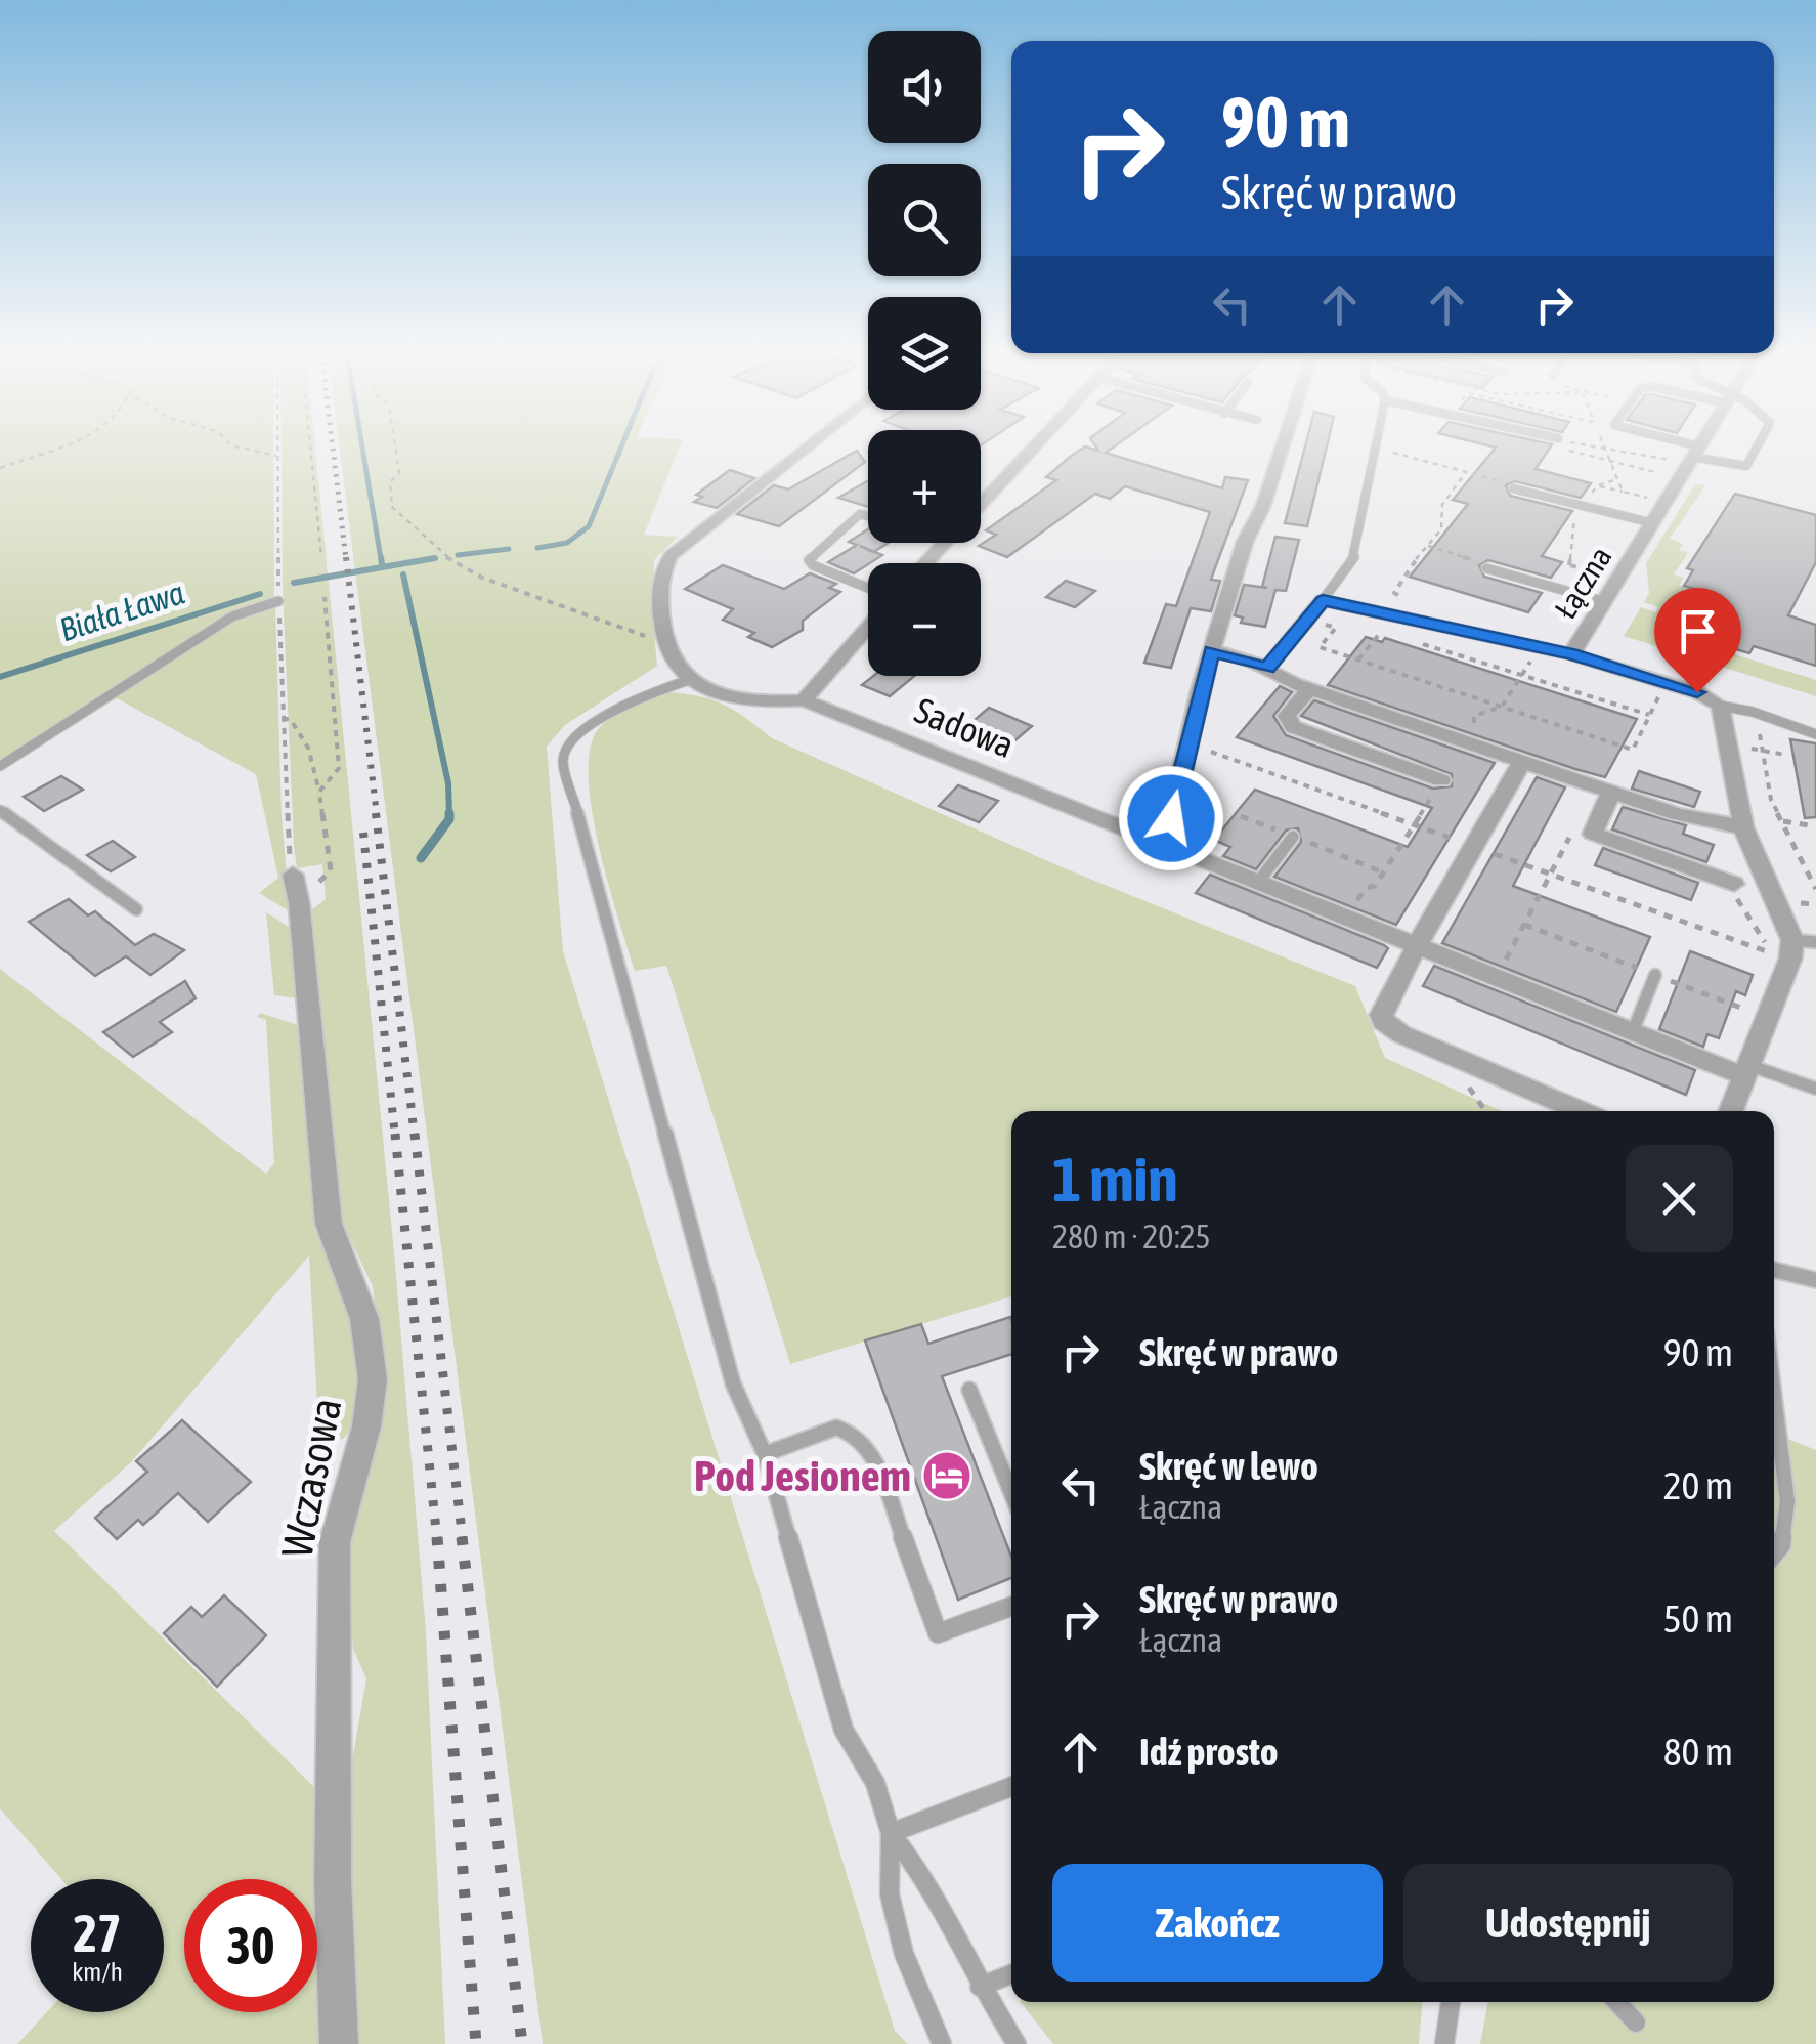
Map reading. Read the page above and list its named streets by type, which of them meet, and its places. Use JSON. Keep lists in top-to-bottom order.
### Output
{
  "streets": {
    "street": ["Łączna", "Sadowa", "Wczasowa"]
  },
  "water": ["Biała Ława"],
  "places": {
    "hotel": ["Pod Jesionem"]
  },
  "page": {
    "map_buttons": ["+", "−"],
    "turn": ["90 m", "Skręć w prawo"],
    "heading": ["1 min", "280 m · 20:25"],
    "list": [
      {
        "name": "Skręć w prawo",
        "value": "90 m"
      },
      {
        "name": "Skręć w lewo",
        "note": "Łączna",
        "value": "20 m"
      },
      {
        "name": "Skręć w prawo",
        "note": "Łączna",
        "value": "50 m"
      },
      {
        "name": "Idź prosto",
        "value": "80 m"
      }
    ],
    "buttons": ["Zakończ", "Udostępnij"],
    "speed": "27 km/h",
    "limit": "30"
  }
}
